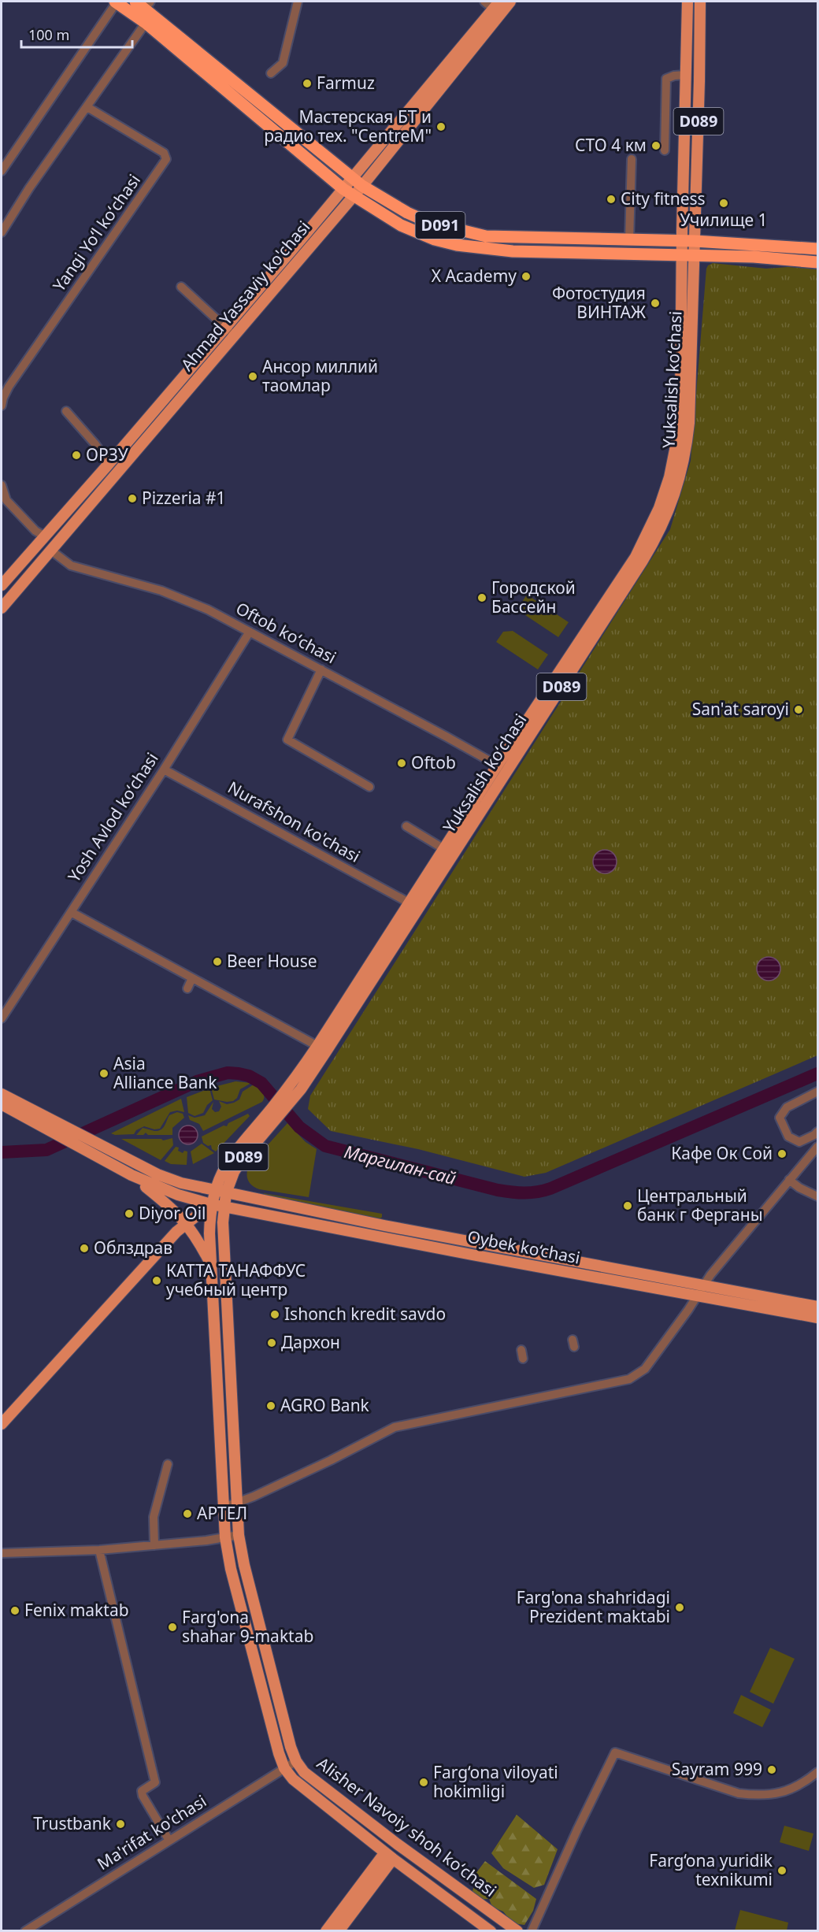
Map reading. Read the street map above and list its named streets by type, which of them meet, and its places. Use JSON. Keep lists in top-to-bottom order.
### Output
{
  "streets": {
    "highway": ["D091"],
    "main road": [
      "D089",
      "Ahmad Yassaviy ko'chasi",
      "Yuksalish koʻchasi",
      "Oybek ko‘chasi",
      "Alisher Navoiy shoh koʻchasi"
    ],
    "street": [
      "Yangi Yoʻl koʻchasi",
      "Oftob koʻchasi",
      "Yosh Avlod koʻchasi",
      "Nurafshon ko'chasi",
      "Ma'rifat ko'chasi"
    ]
  },
  "crossings": [
    ["D089", "D091"],
    ["D089", "Yuksalish koʻchasi"],
    ["D091", "Ahmad Yassaviy ko'chasi"],
    ["D091", "Yuksalish koʻchasi"],
    ["Ahmad Yassaviy ko'chasi", "Oftob koʻchasi"],
    ["Yuksalish koʻchasi", "Oftob koʻchasi"],
    ["Yuksalish koʻchasi", "Nurafshon ko'chasi"],
    ["Yuksalish koʻchasi", "Oybek ko‘chasi"],
    ["Yuksalish koʻchasi", "Alisher Navoiy shoh koʻchasi"],
    ["Oftob koʻchasi", "Yosh Avlod koʻchasi"],
    ["Yosh Avlod koʻchasi", "Nurafshon ko'chasi"],
    ["Oybek ko‘chasi", "Alisher Navoiy shoh koʻchasi"],
    ["Alisher Navoiy shoh koʻchasi", "Ma'rifat ko'chasi"]
  ],
  "water": ["Маргилан-сай"],
  "places": [
    "Farmuz",
    "Мастерская БТ и радио тех. \"CentreM\"",
    "СТО 4 км",
    "City fitness",
    "Училище 1",
    "X Academy",
    "Фотостудия ВИНТАЖ",
    "Ансор миллий таомлар",
    "ОРЗУ",
    "Pizzeria #1",
    "Городской Бассейн",
    "San'at saroyi",
    "Oftob",
    "Beer House",
    "Asia Alliance Bank",
    "Кафе Ок Сой",
    "Центральный банк г Ферганы",
    "Diyor Oil",
    "Облздрав",
    "КАТТА ТАНАФФУС учебный центр",
    "Ishonch kredit savdo",
    "Дархон",
    "AGRO Bank",
    "АРТЕЛ",
    "Farg'ona shahridagi Prezident maktabi",
    "Fenix maktab",
    "Farg'ona shahar 9-maktab",
    "Sayram 999",
    "Farg‘ona viloyati hokimligi",
    "Trustbank",
    "Farg‘ona yuridik texnikumi"
  ],
  "scale_bar": "100 m"
}
